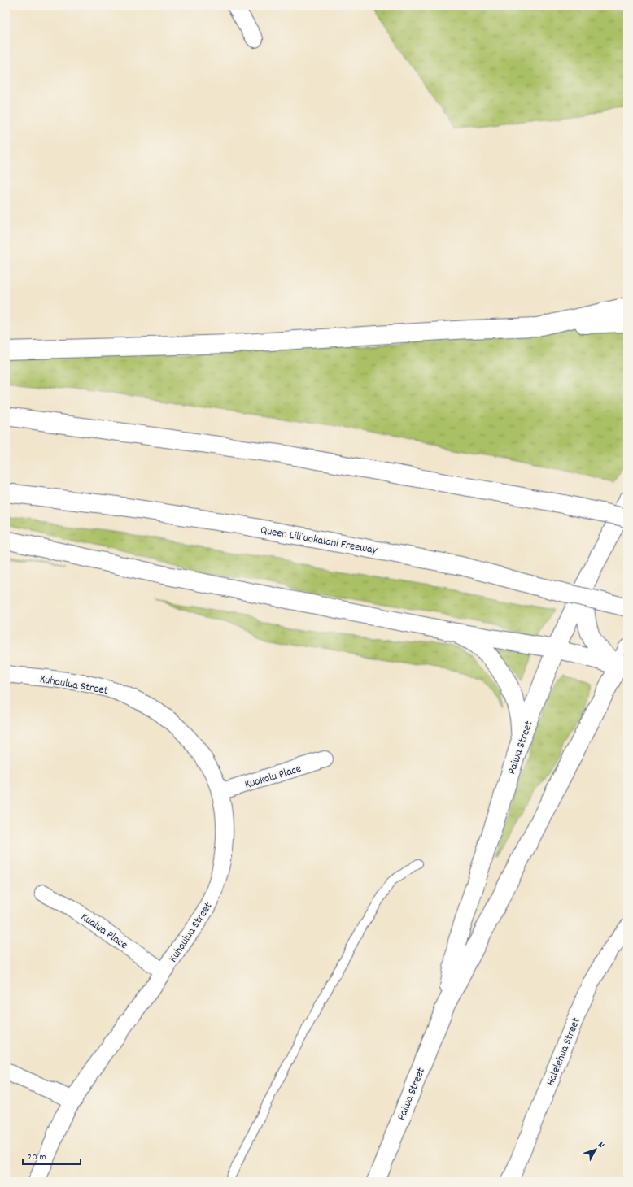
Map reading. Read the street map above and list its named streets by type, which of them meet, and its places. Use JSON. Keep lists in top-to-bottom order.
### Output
{
  "streets": {
    "main road": ["Queen Liliʻuokalani Freeway", "Paiwa Street"],
    "street": [
      "Kuhaulua Street",
      "Kuakolu Place",
      "Kualua Place",
      "Halelehua Street"
    ]
  },
  "crossings": [
    ["Kuhaulua Street", "Kuakolu Place"],
    ["Kuhaulua Street", "Kualua Place"]
  ],
  "scale_bar": "20 m",
  "north": "top right"
}
